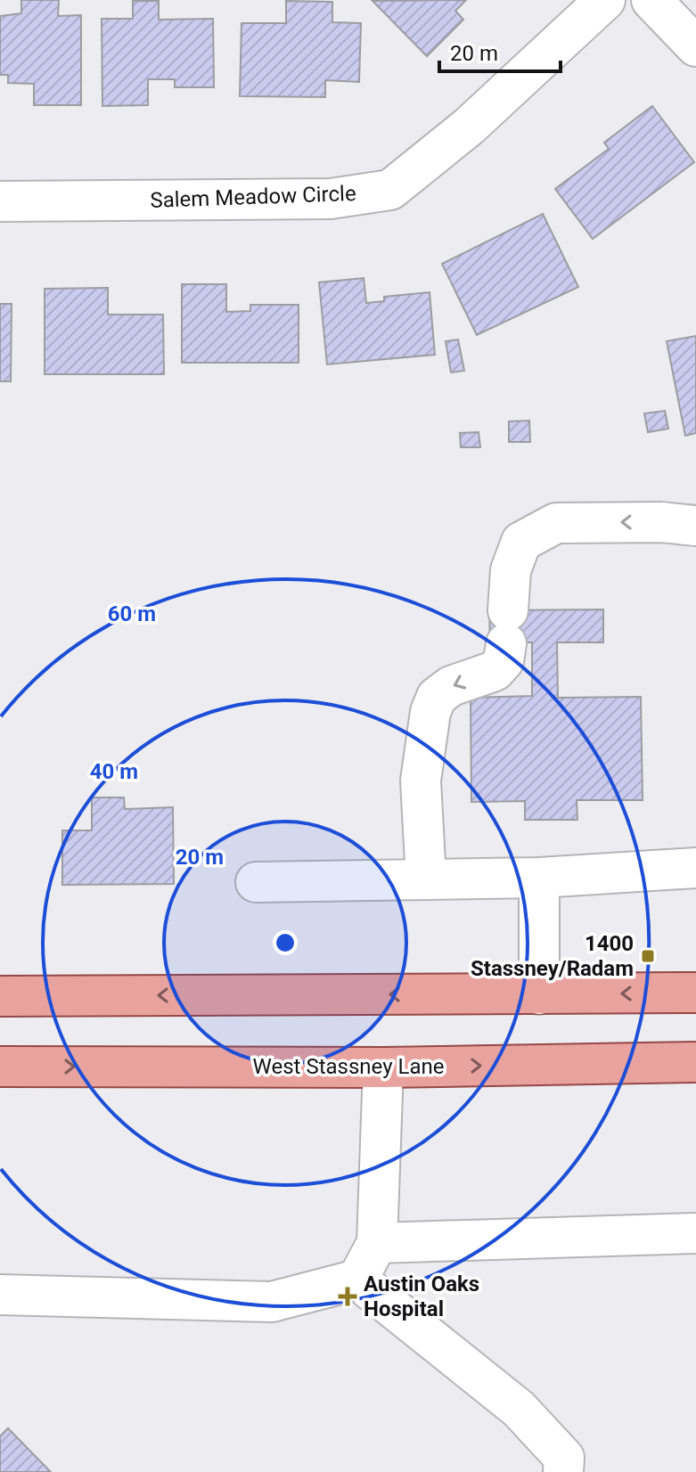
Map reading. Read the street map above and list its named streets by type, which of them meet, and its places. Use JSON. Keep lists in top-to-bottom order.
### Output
{
  "streets": {
    "main road": ["West Stassney Lane"],
    "street": ["Salem Meadow Circle"]
  },
  "places": {
    "transit": ["1400 Stassney/Radam"],
    "health": ["Austin Oaks Hospital"]
  },
  "scale_bar": "20 m",
  "rings": ["60 m", "40 m", "20 m"]
}
